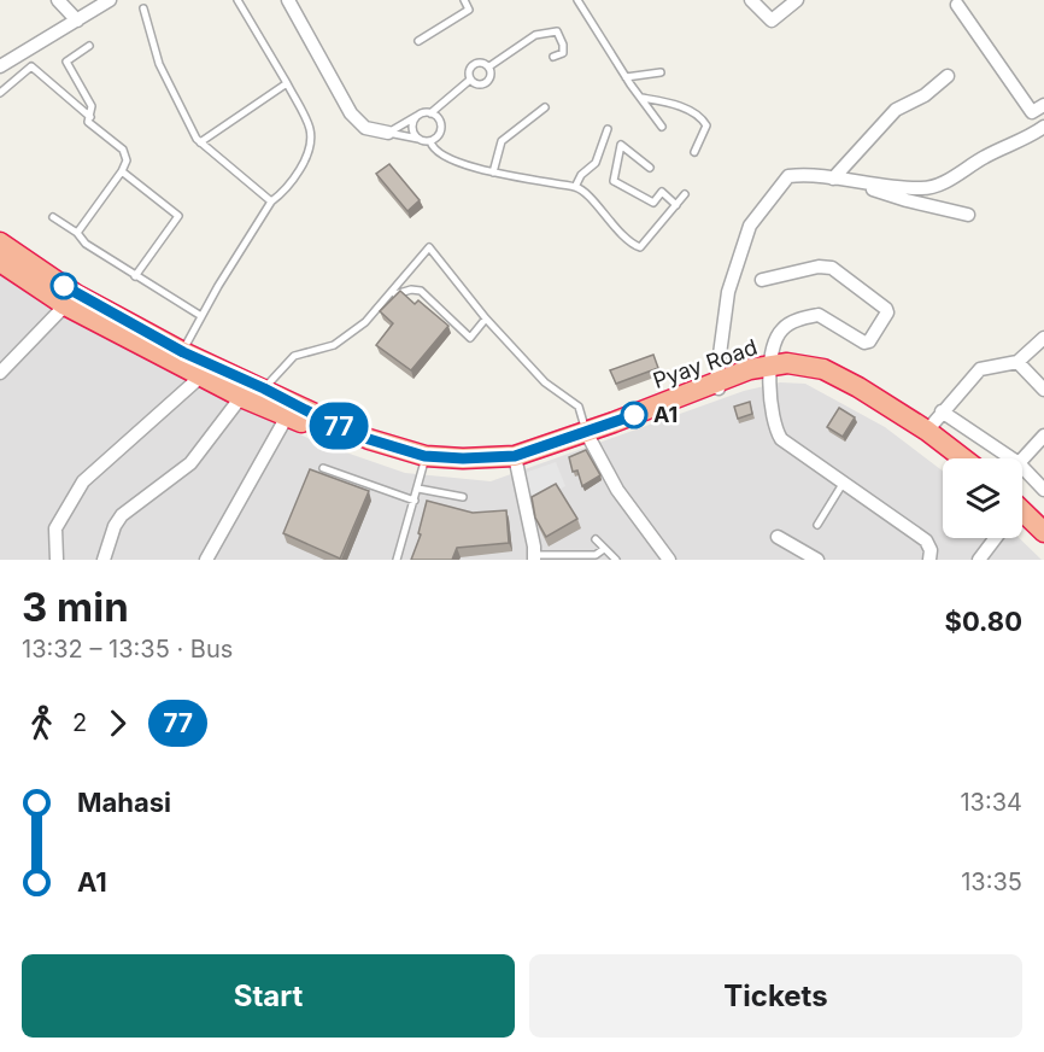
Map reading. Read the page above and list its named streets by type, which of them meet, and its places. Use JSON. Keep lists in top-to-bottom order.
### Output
{
  "streets": {
    "highway": ["Pyay Road"]
  },
  "places": ["A1"],
  "lines": ["bus line 77"],
  "page": {
    "on_map": "77",
    "heading": ["3 min", "13:32 – 13:35 · Bus", "$0.80"],
    "legs": ["2", "77"],
    "list": [
      {
        "name": "Mahasi",
        "value": "13:34"
      },
      {
        "name": "A1",
        "value": "13:35"
      }
    ],
    "buttons": ["Start", "Tickets"]
  }
}
